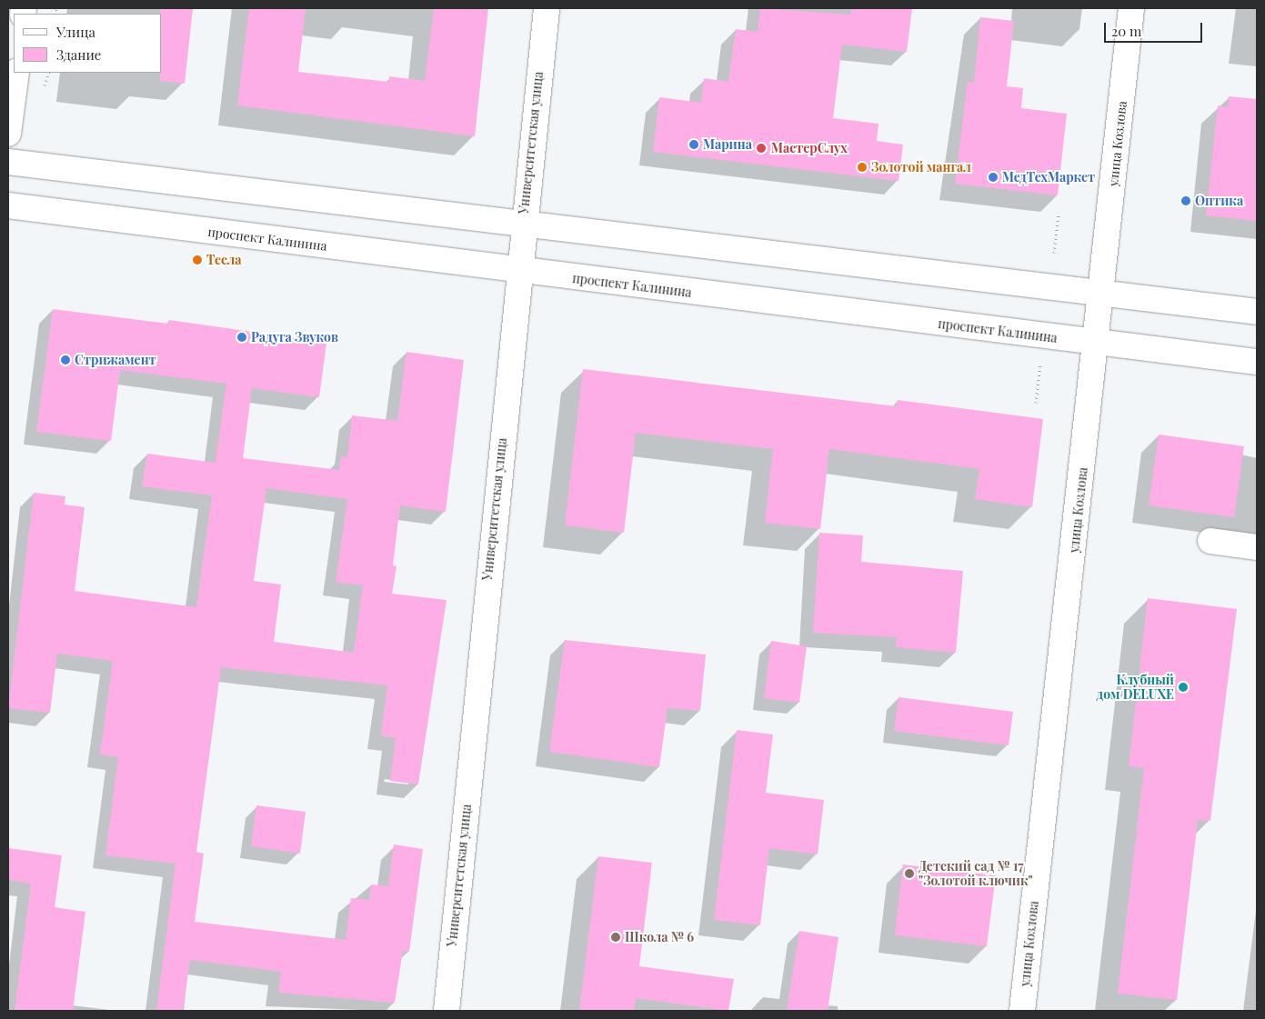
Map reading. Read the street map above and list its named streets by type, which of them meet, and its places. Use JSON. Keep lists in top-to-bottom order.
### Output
{
  "streets": {
    "main road": ["Университетская улица", "улица Козлова", "проспект Калинина"]
  },
  "crossings": [
    ["Университетская улица", "проспект Калинина"],
    ["улица Козлова", "проспект Калинина"]
  ],
  "places": [
    "Марина",
    "МастерСлух",
    "Золотой мангал",
    "МедТехМаркет",
    "Оптика",
    "Тесла",
    "Радуга Звуков",
    "Стрижамент",
    "Клубный дом DELUXE",
    "Детский сад № 17 \"Золотой ключик\"",
    "Школа № 6"
  ],
  "legend": ["Улица", "Здание"],
  "scale_bar": "20 m"
}
